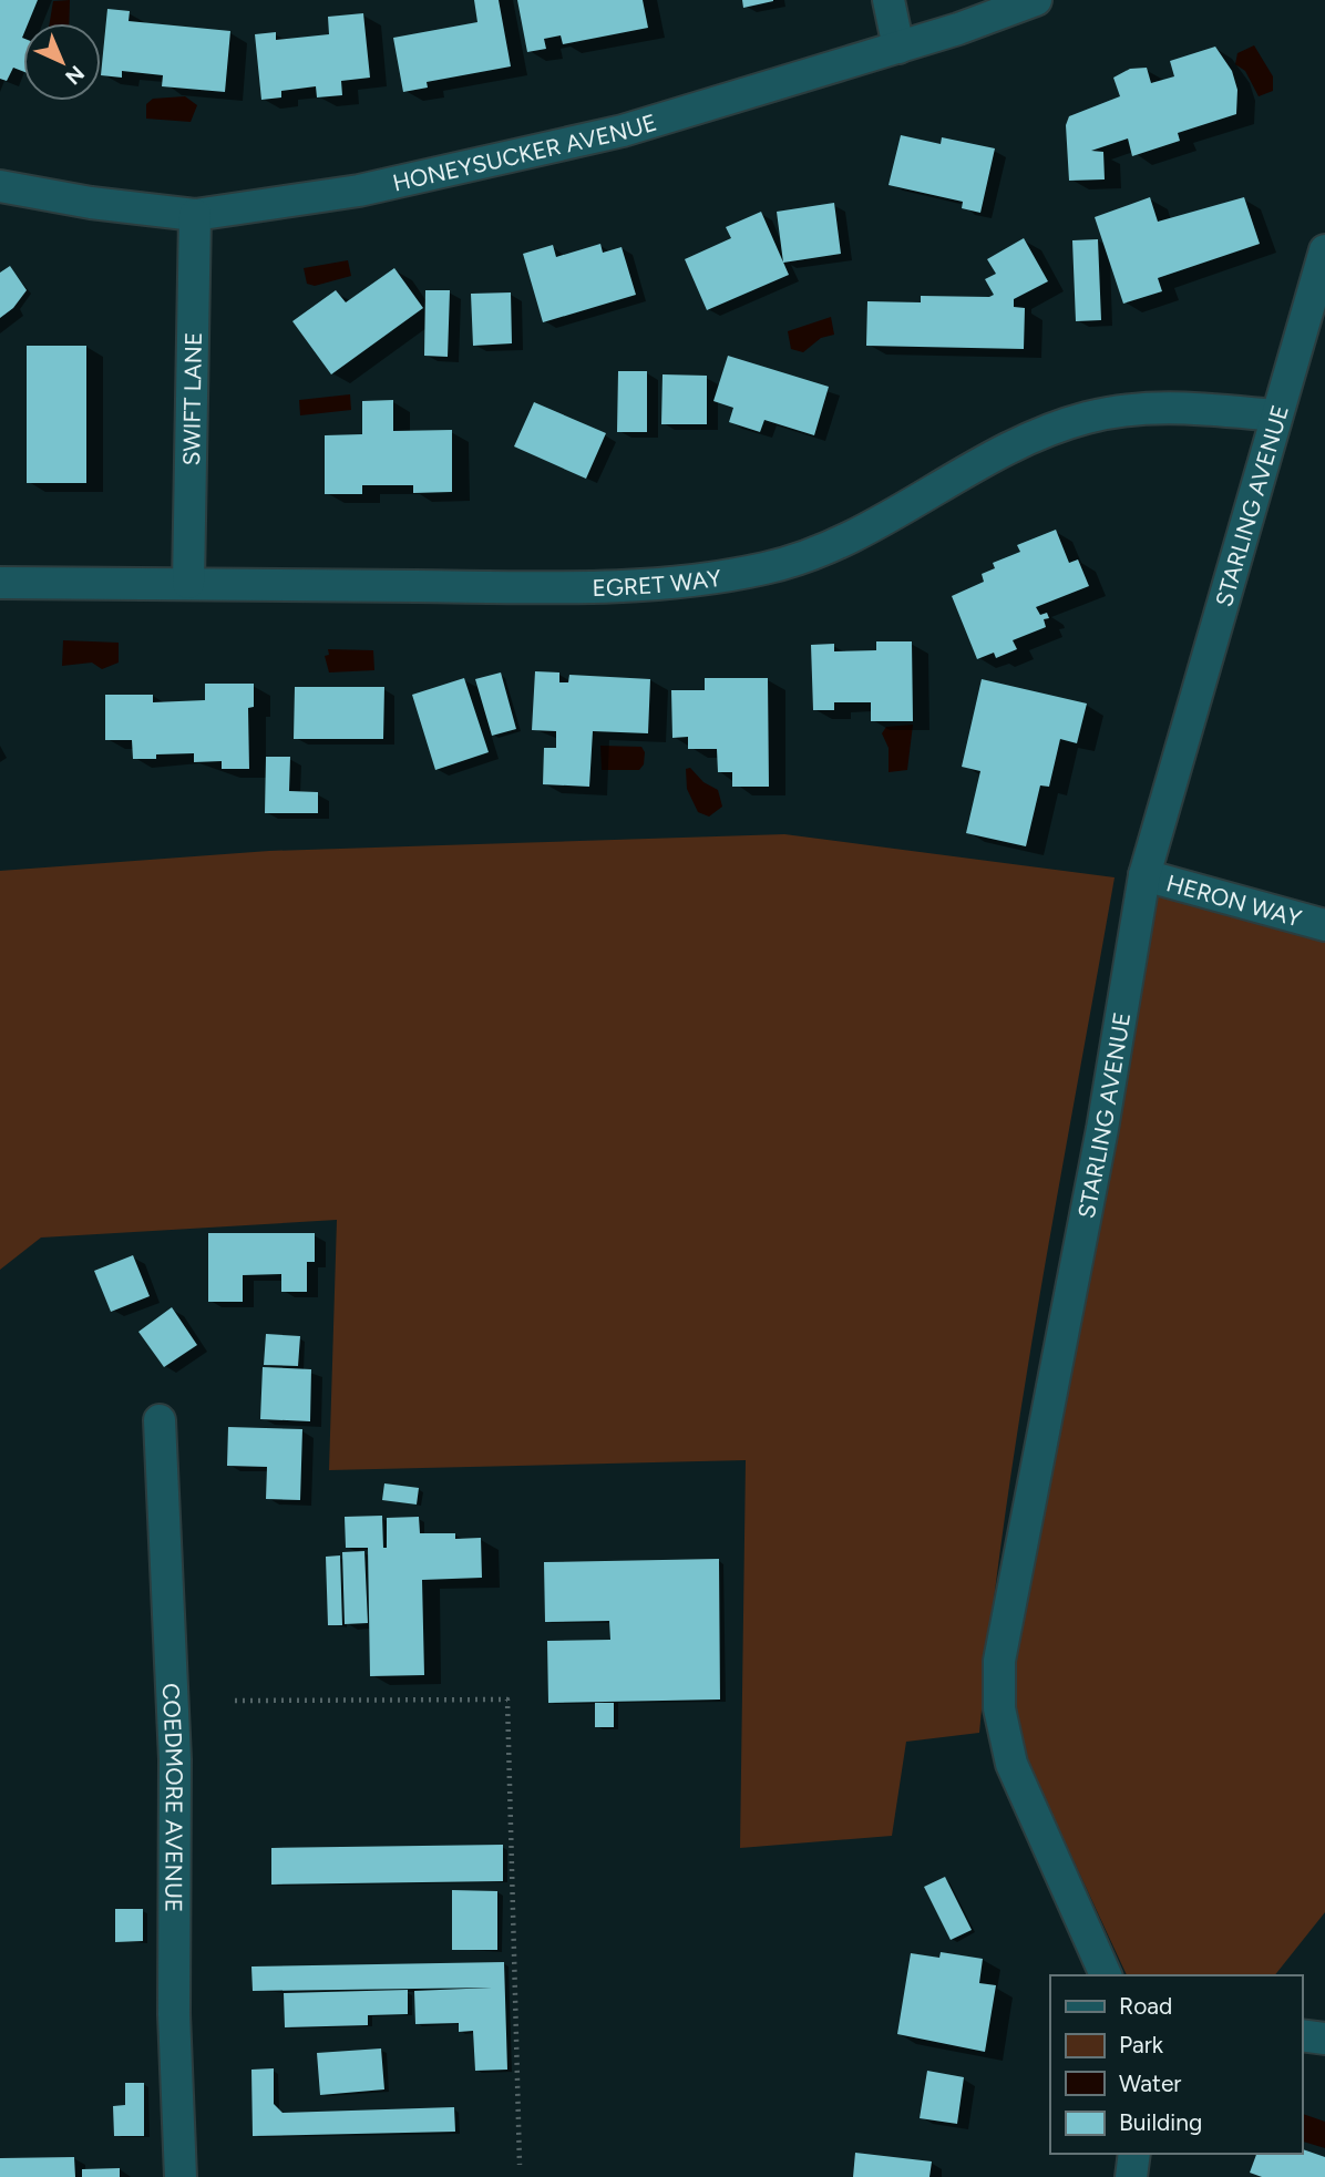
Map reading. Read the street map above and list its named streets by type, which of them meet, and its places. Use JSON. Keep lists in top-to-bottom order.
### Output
{
  "streets": {
    "street": [
      "HONEYSUCKER AVENUE",
      "SWIFT LANE",
      "STARLING AVENUE",
      "EGRET WAY",
      "HERON WAY",
      "COEDMORE AVENUE"
    ]
  },
  "crossings": [
    ["HONEYSUCKER AVENUE", "SWIFT LANE"],
    ["SWIFT LANE", "EGRET WAY"],
    ["STARLING AVENUE", "EGRET WAY"],
    ["STARLING AVENUE", "HERON WAY"]
  ],
  "legend": [
    "Road",
    "Park",
    "Water",
    "Building"
  ],
  "north": "bottom right"
}
